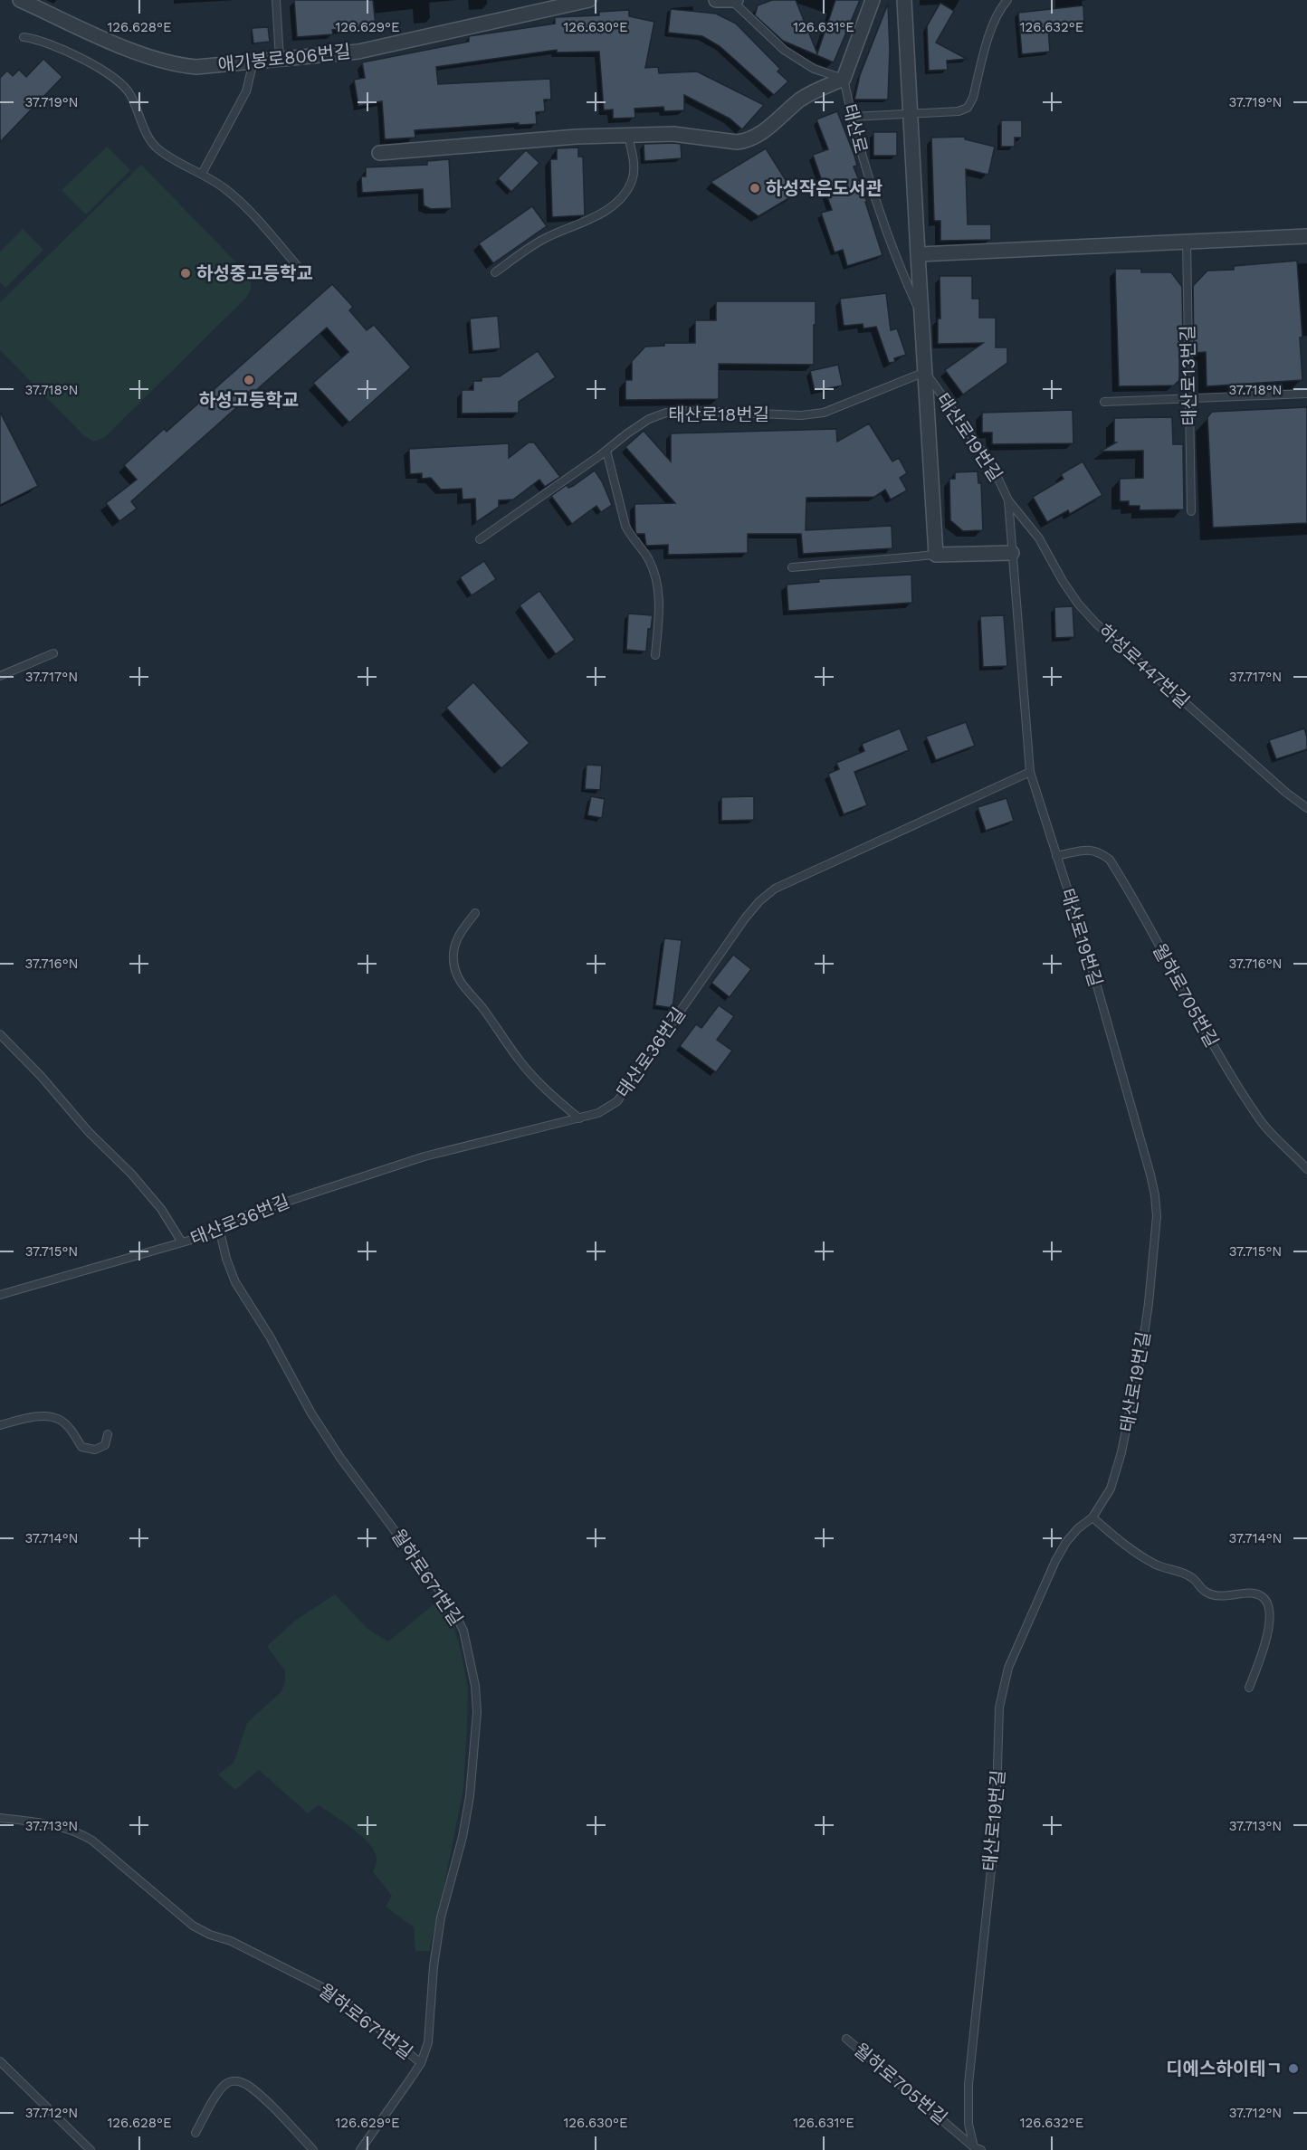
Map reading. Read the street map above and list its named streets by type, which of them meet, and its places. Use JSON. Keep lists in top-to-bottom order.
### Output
{
  "streets": {
    "street": ["애기봉로806번길", "태산로"],
    "lane": [
      "태산로13번길",
      "태산로18번길",
      "태산로19번길",
      "하성로447번길",
      "월하로705번길",
      "태산로36번길",
      "월하로671번길"
    ]
  },
  "crossings": [
    ["태산로", "태산로18번길"],
    ["태산로", "태산로19번길"],
    ["태산로18번길", "태산로19번길"],
    ["태산로19번길", "하성로447번길"],
    ["태산로19번길", "월하로705번길"],
    ["태산로19번길", "태산로36번길"],
    ["태산로36번길", "월하로671번길"]
  ],
  "places": [
    "하성작은도서관",
    "하성중고등학교",
    "하성고등학교",
    "디에스하이테ㄱ"
  ],
  "coordinates": [
    "126.628°E",
    "126.629°E",
    "126.630°E",
    "126.631°E",
    "126.632°E",
    "37.719°N",
    "37.718°N",
    "37.717°N",
    "37.716°N",
    "37.715°N",
    "37.714°N",
    "37.713°N",
    "37.712°N"
  ]
}
